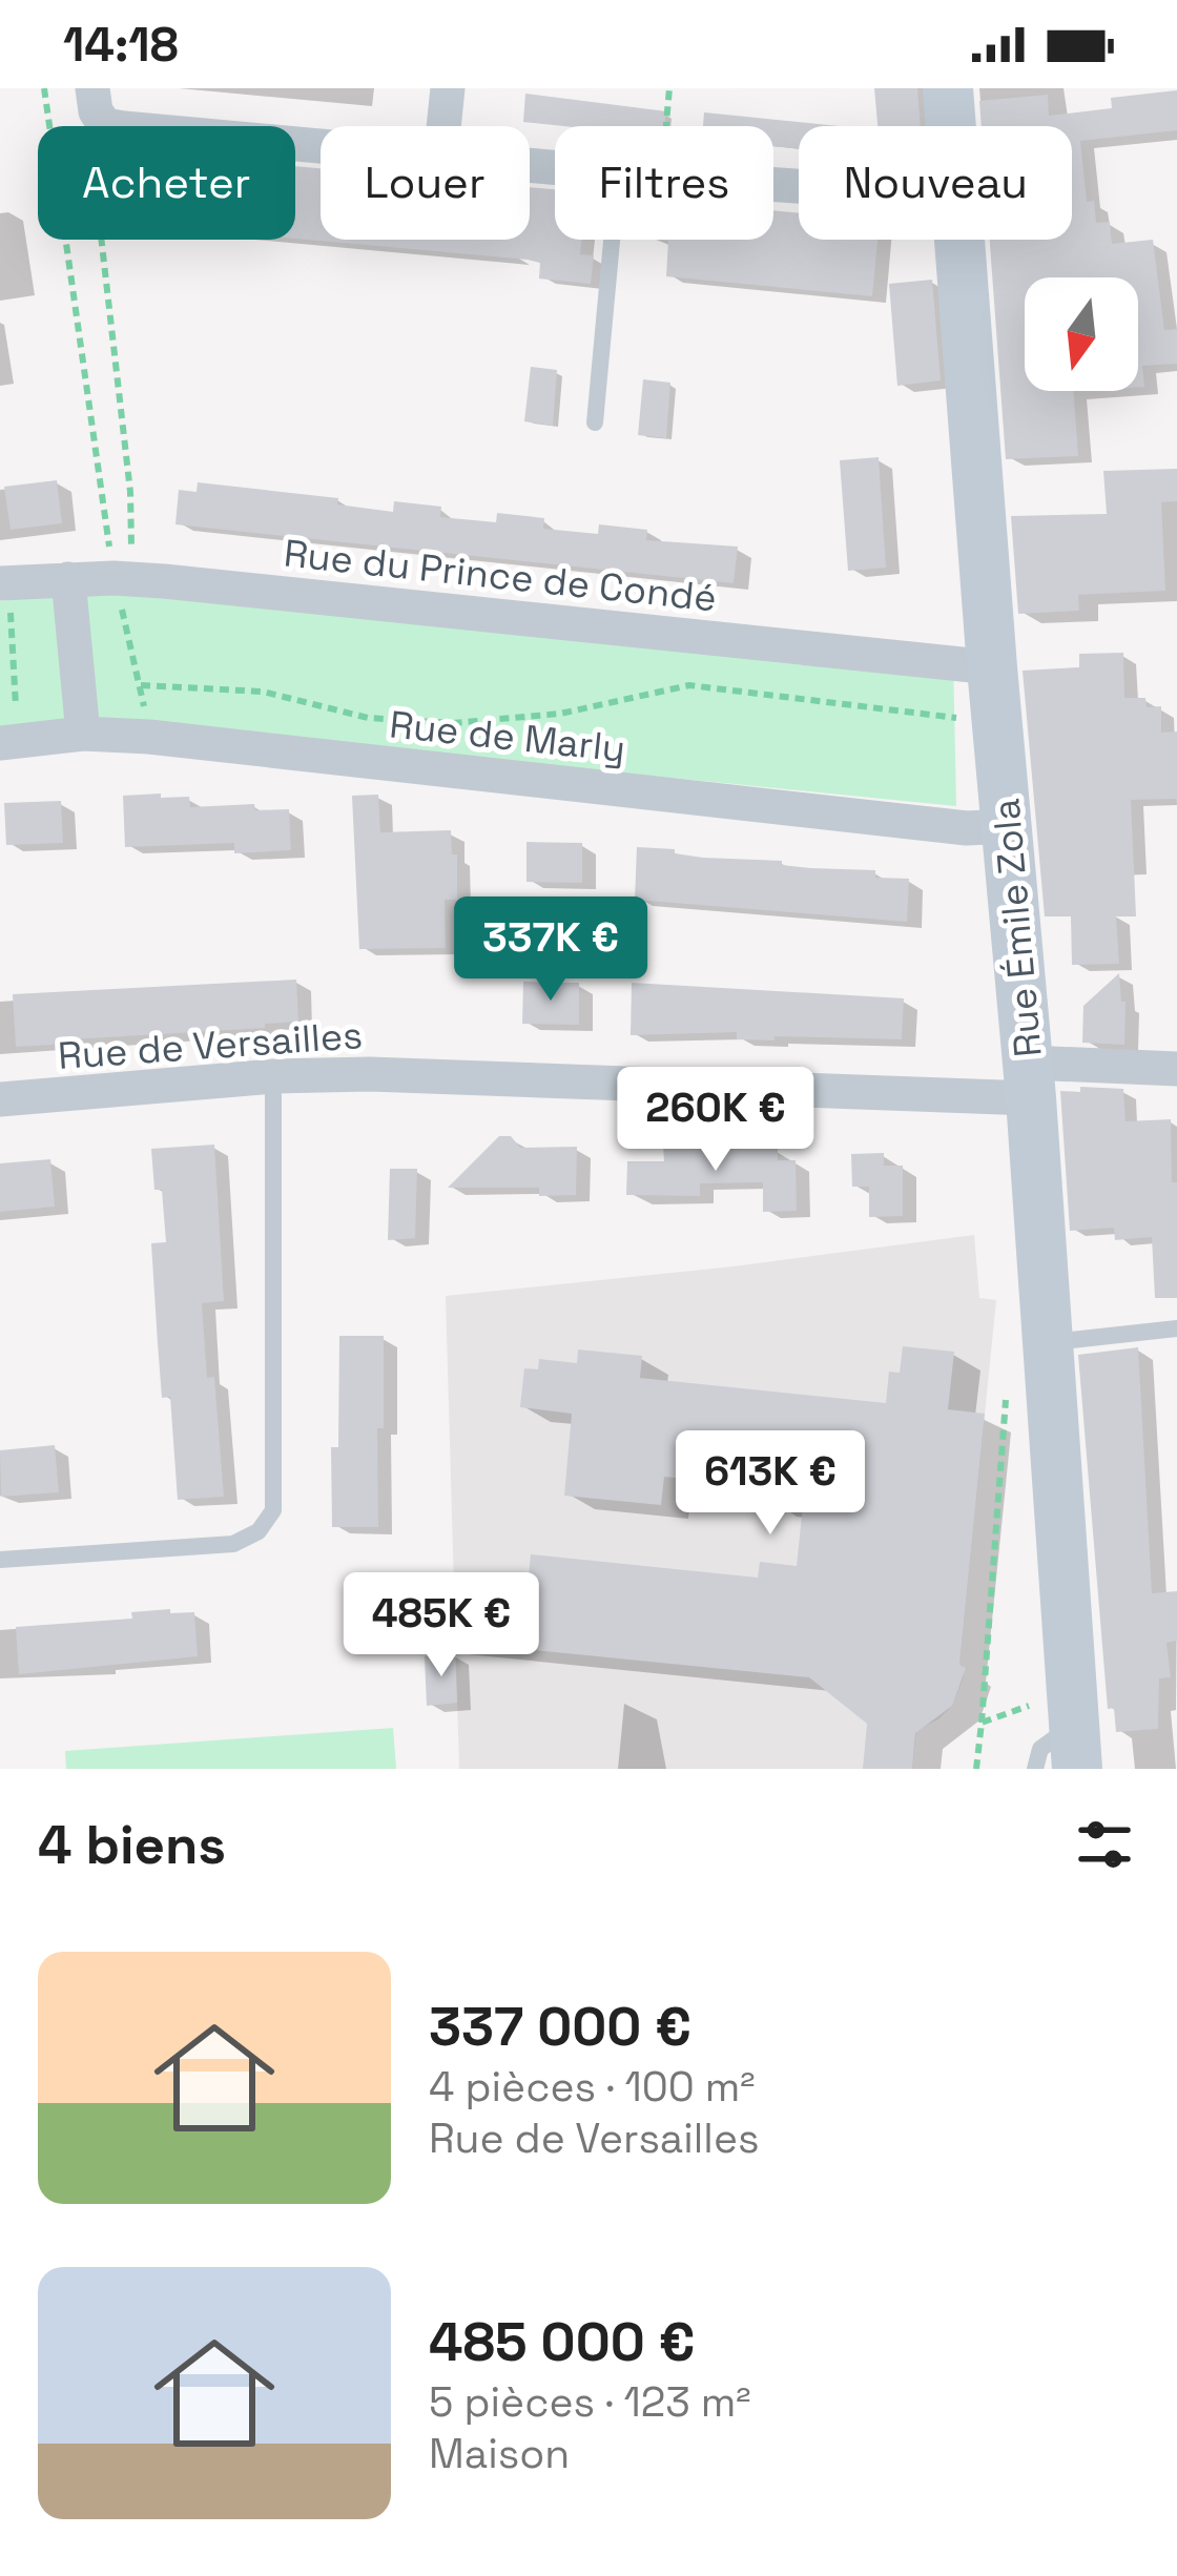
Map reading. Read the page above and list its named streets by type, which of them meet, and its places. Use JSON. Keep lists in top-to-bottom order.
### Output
{
  "streets": {
    "street": [
      "Rue du Prince de Condé",
      "Rue de Marly",
      "Rue Émile Zola",
      "Rue de Versailles"
    ]
  },
  "crossings": [
    ["Rue du Prince de Condé", "Rue Émile Zola"],
    ["Rue de Marly", "Rue Émile Zola"],
    ["Rue Émile Zola", "Rue de Versailles"]
  ],
  "north": "bottom",
  "page": {
    "status": "14:18",
    "chip": [
      "Acheter",
      "Louer",
      "Filtres",
      "Nouveau"
    ],
    "price": [
      "337K €",
      "260K €",
      "613K €",
      "485K €"
    ],
    "heading": "4 biens",
    "list": [
      {
        "name": "337 000 €",
        "note": "4 pièces · 100 m² · Rue de Versailles"
      },
      {
        "name": "485 000 €",
        "note": "5 pièces · 123 m² · Maison"
      }
    ]
  }
}
